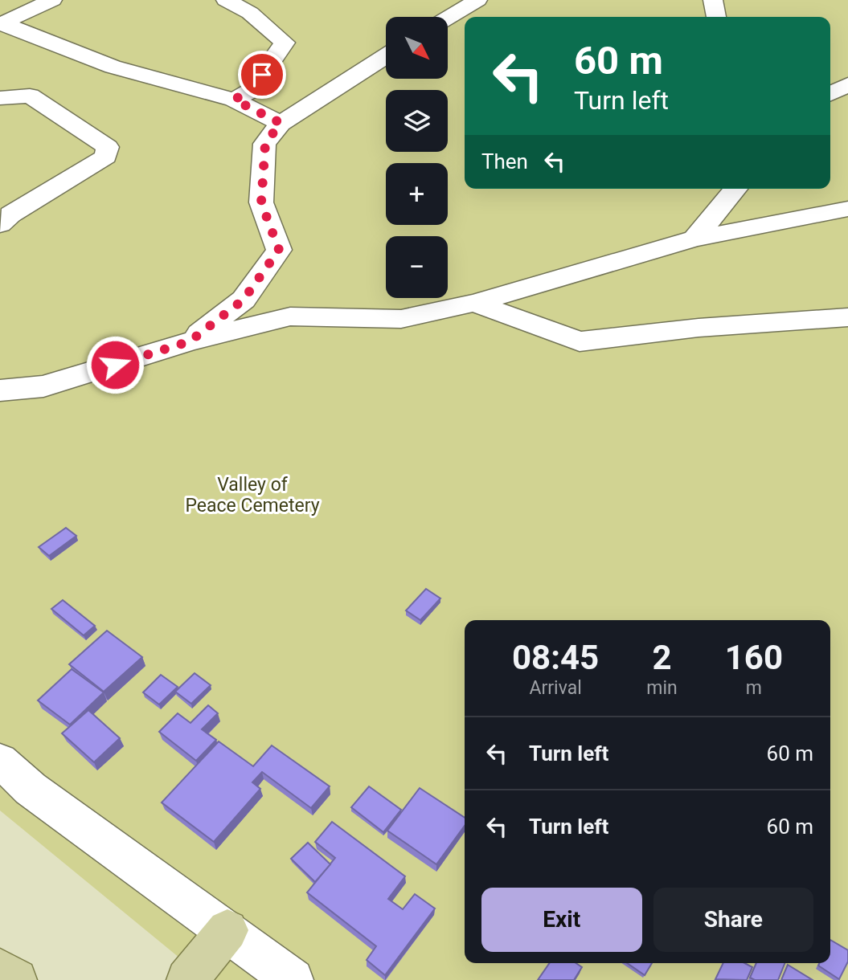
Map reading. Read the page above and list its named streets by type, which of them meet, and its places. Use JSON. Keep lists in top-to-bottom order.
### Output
{
  "parks": ["Valley of Peace Cemetery"],
  "north": "bottom right",
  "page": {
    "map_buttons": ["+", "−"],
    "turn": ["60 m", "Turn left"],
    "then": "Then",
    "eta": [
      "08:45",
      "Arrival",
      "2",
      "min",
      "160",
      "m"
    ],
    "list": [
      {
        "name": "Turn left",
        "value": "60 m"
      },
      {
        "name": "Turn left",
        "value": "60 m"
      }
    ],
    "buttons": ["Exit", "Share"]
  }
}
